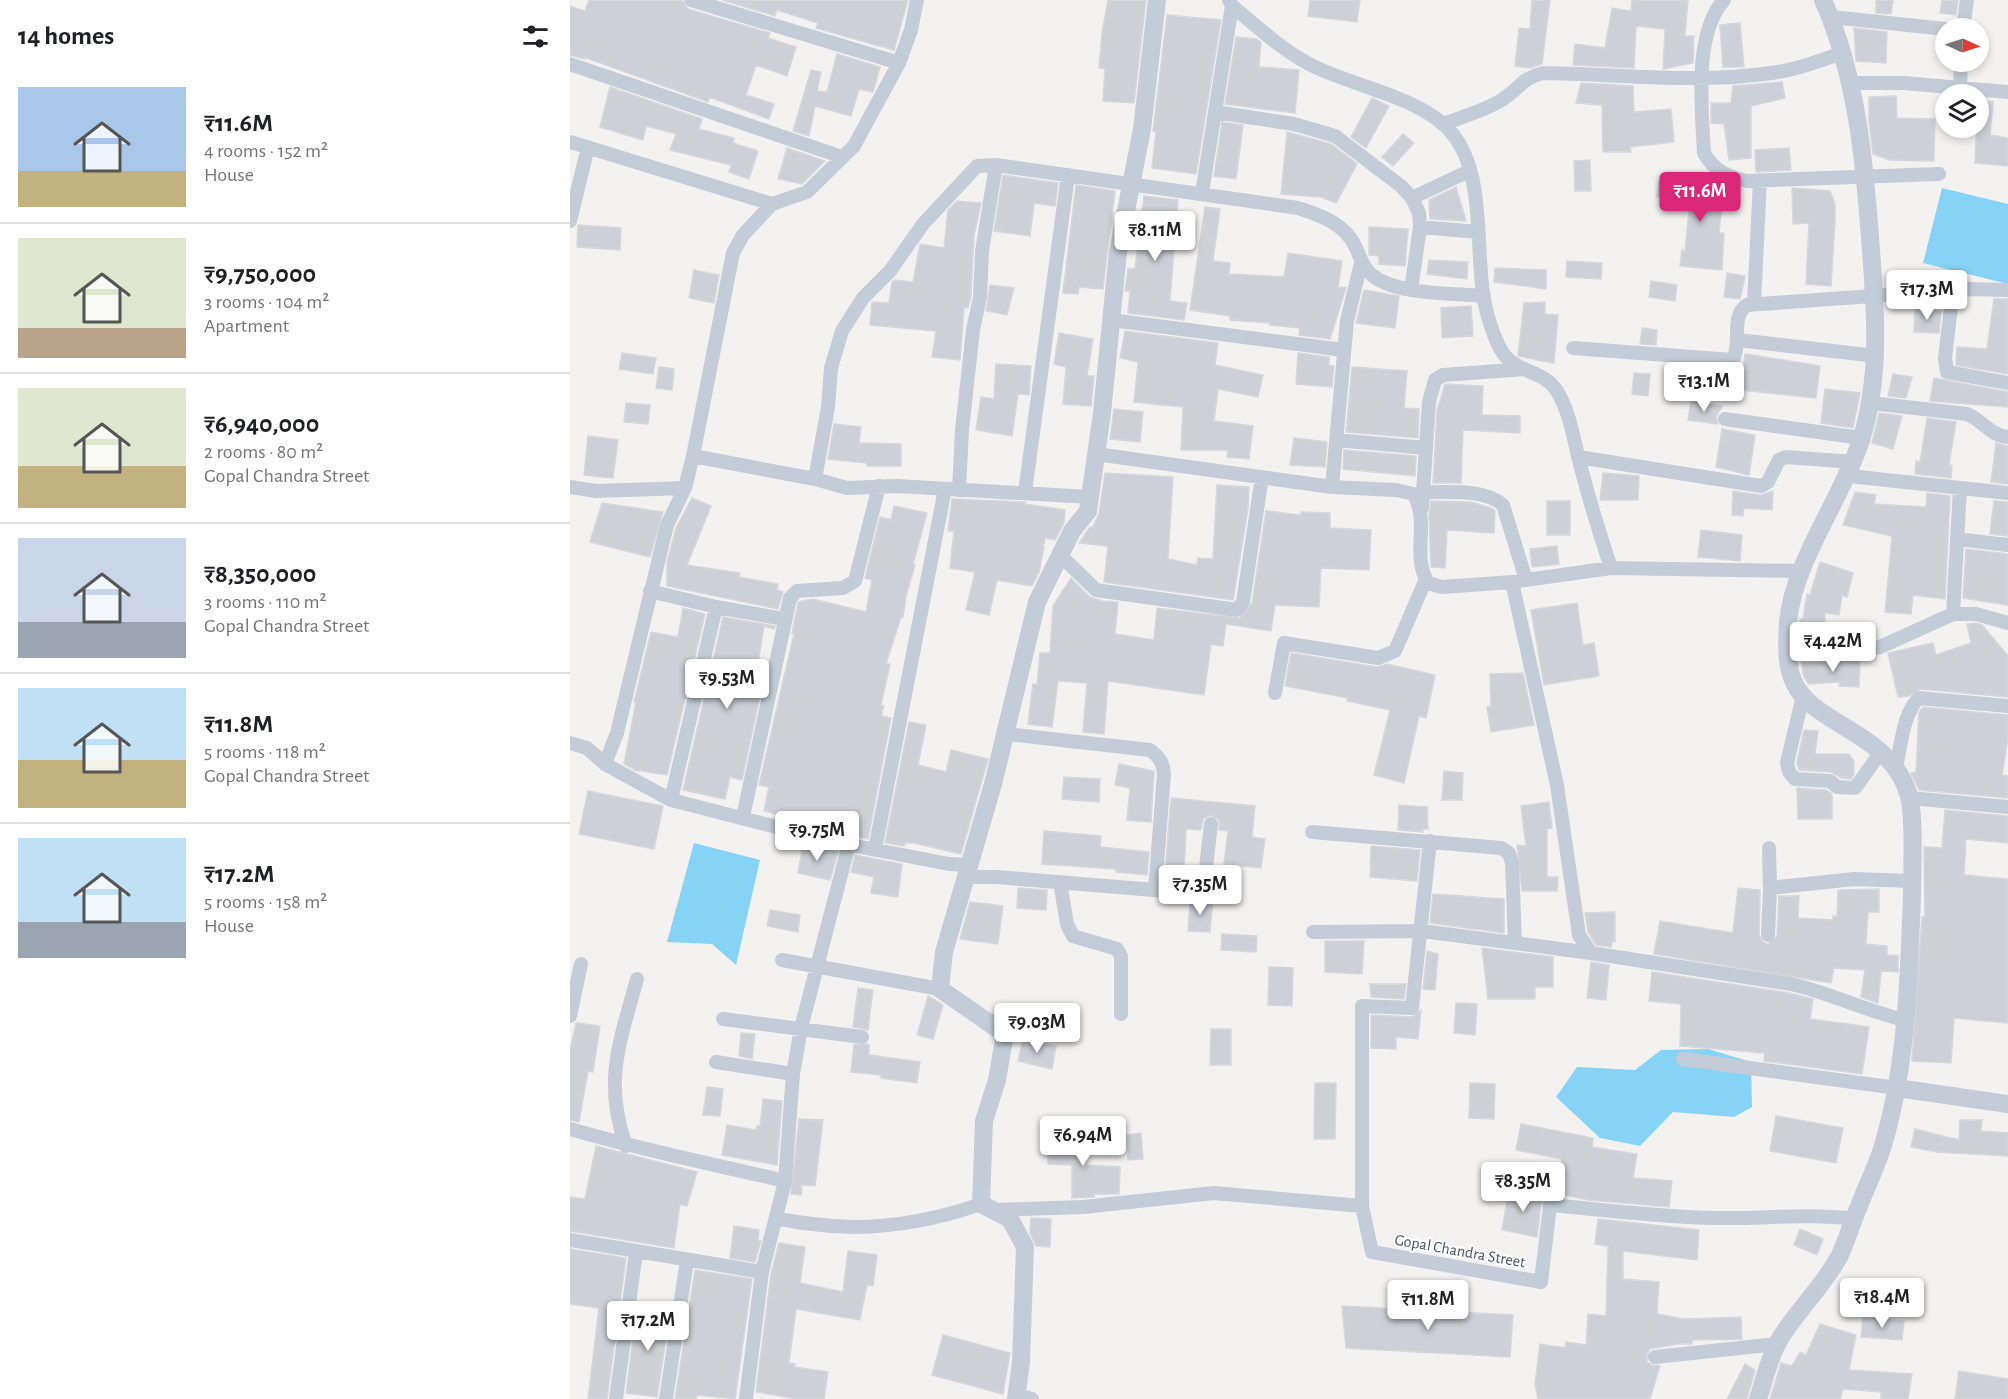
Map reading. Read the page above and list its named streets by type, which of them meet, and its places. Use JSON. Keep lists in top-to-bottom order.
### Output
{
  "streets": {
    "street": ["Gopal Chandra Street"]
  },
  "north": "right",
  "page": {
    "heading": "14 homes",
    "list": [
      {
        "name": "₹11.6M",
        "note": "4 rooms · 152 m² · House"
      },
      {
        "name": "₹9,750,000",
        "note": "3 rooms · 104 m² · Apartment"
      },
      {
        "name": "₹6,940,000",
        "note": "2 rooms · 80 m² · Gopal Chandra Street"
      },
      {
        "name": "₹8,350,000",
        "note": "3 rooms · 110 m² · Gopal Chandra Street"
      },
      {
        "name": "₹11.8M",
        "note": "5 rooms · 118 m² · Gopal Chandra Street"
      },
      {
        "name": "₹17.2M",
        "note": "5 rooms · 158 m² · House"
      }
    ],
    "price": [
      "₹11.6M",
      "₹8.11M",
      "₹17.3M",
      "₹13.1M",
      "₹4.42M",
      "₹9.53M",
      "₹9.75M",
      "₹7.35M",
      "₹9.03M",
      "₹6.94M",
      "₹8.35M",
      "₹18.4M",
      "₹11.8M",
      "₹17.2M"
    ]
  }
}
